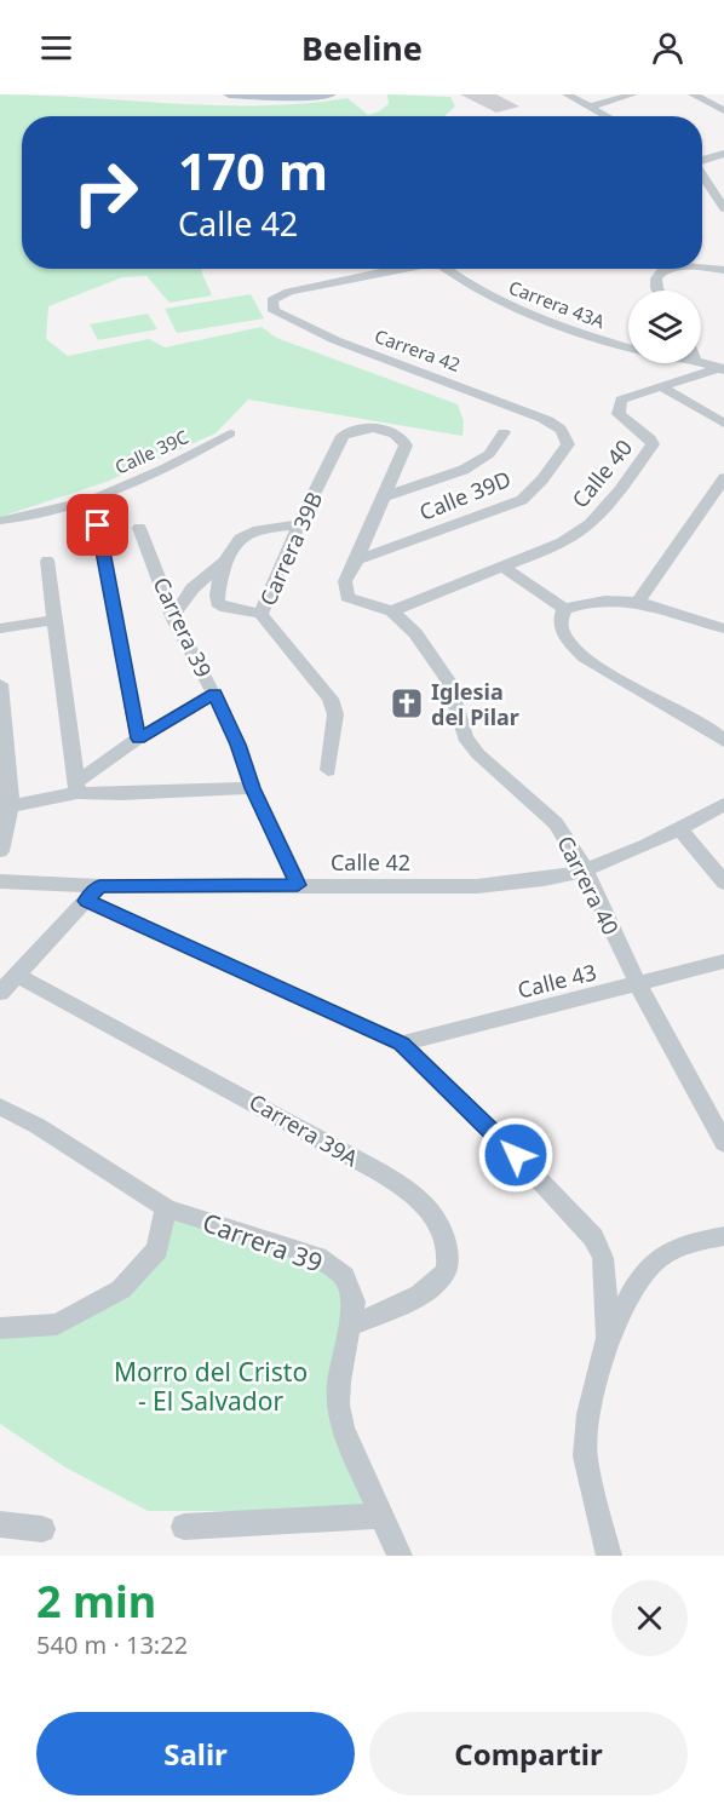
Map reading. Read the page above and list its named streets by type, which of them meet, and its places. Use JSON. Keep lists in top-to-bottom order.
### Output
{
  "streets": {
    "street": [
      "Carrera 43A",
      "Carrera 42",
      "Calle 39C",
      "Calle 40",
      "Calle 39D",
      "Carrera 39B",
      "Carrera 39",
      "Calle 42",
      "Carrera 40",
      "Calle 43",
      "Carrera 39A"
    ]
  },
  "crossings": [
    ["Carrera 43A", "Calle 40"],
    ["Carrera 42", "Calle 39D"],
    ["Calle 40", "Carrera 40"],
    ["Calle 39D", "Carrera 40"],
    ["Carrera 39B", "Carrera 40"],
    ["Carrera 39", "Calle 42"],
    ["Carrera 39", "Carrera 39A"],
    ["Calle 42", "Carrera 40"],
    ["Carrera 40", "Calle 43"]
  ],
  "parks": ["Morro del Cristo - El Salvador"],
  "places": {
    "church": ["Iglesia del Pilar"]
  },
  "page": {
    "header": "Beeline",
    "turn": ["170 m", "Calle 42"],
    "heading": ["2 min", "540 m · 13:22"],
    "buttons": ["Salir", "Compartir"]
  }
}
